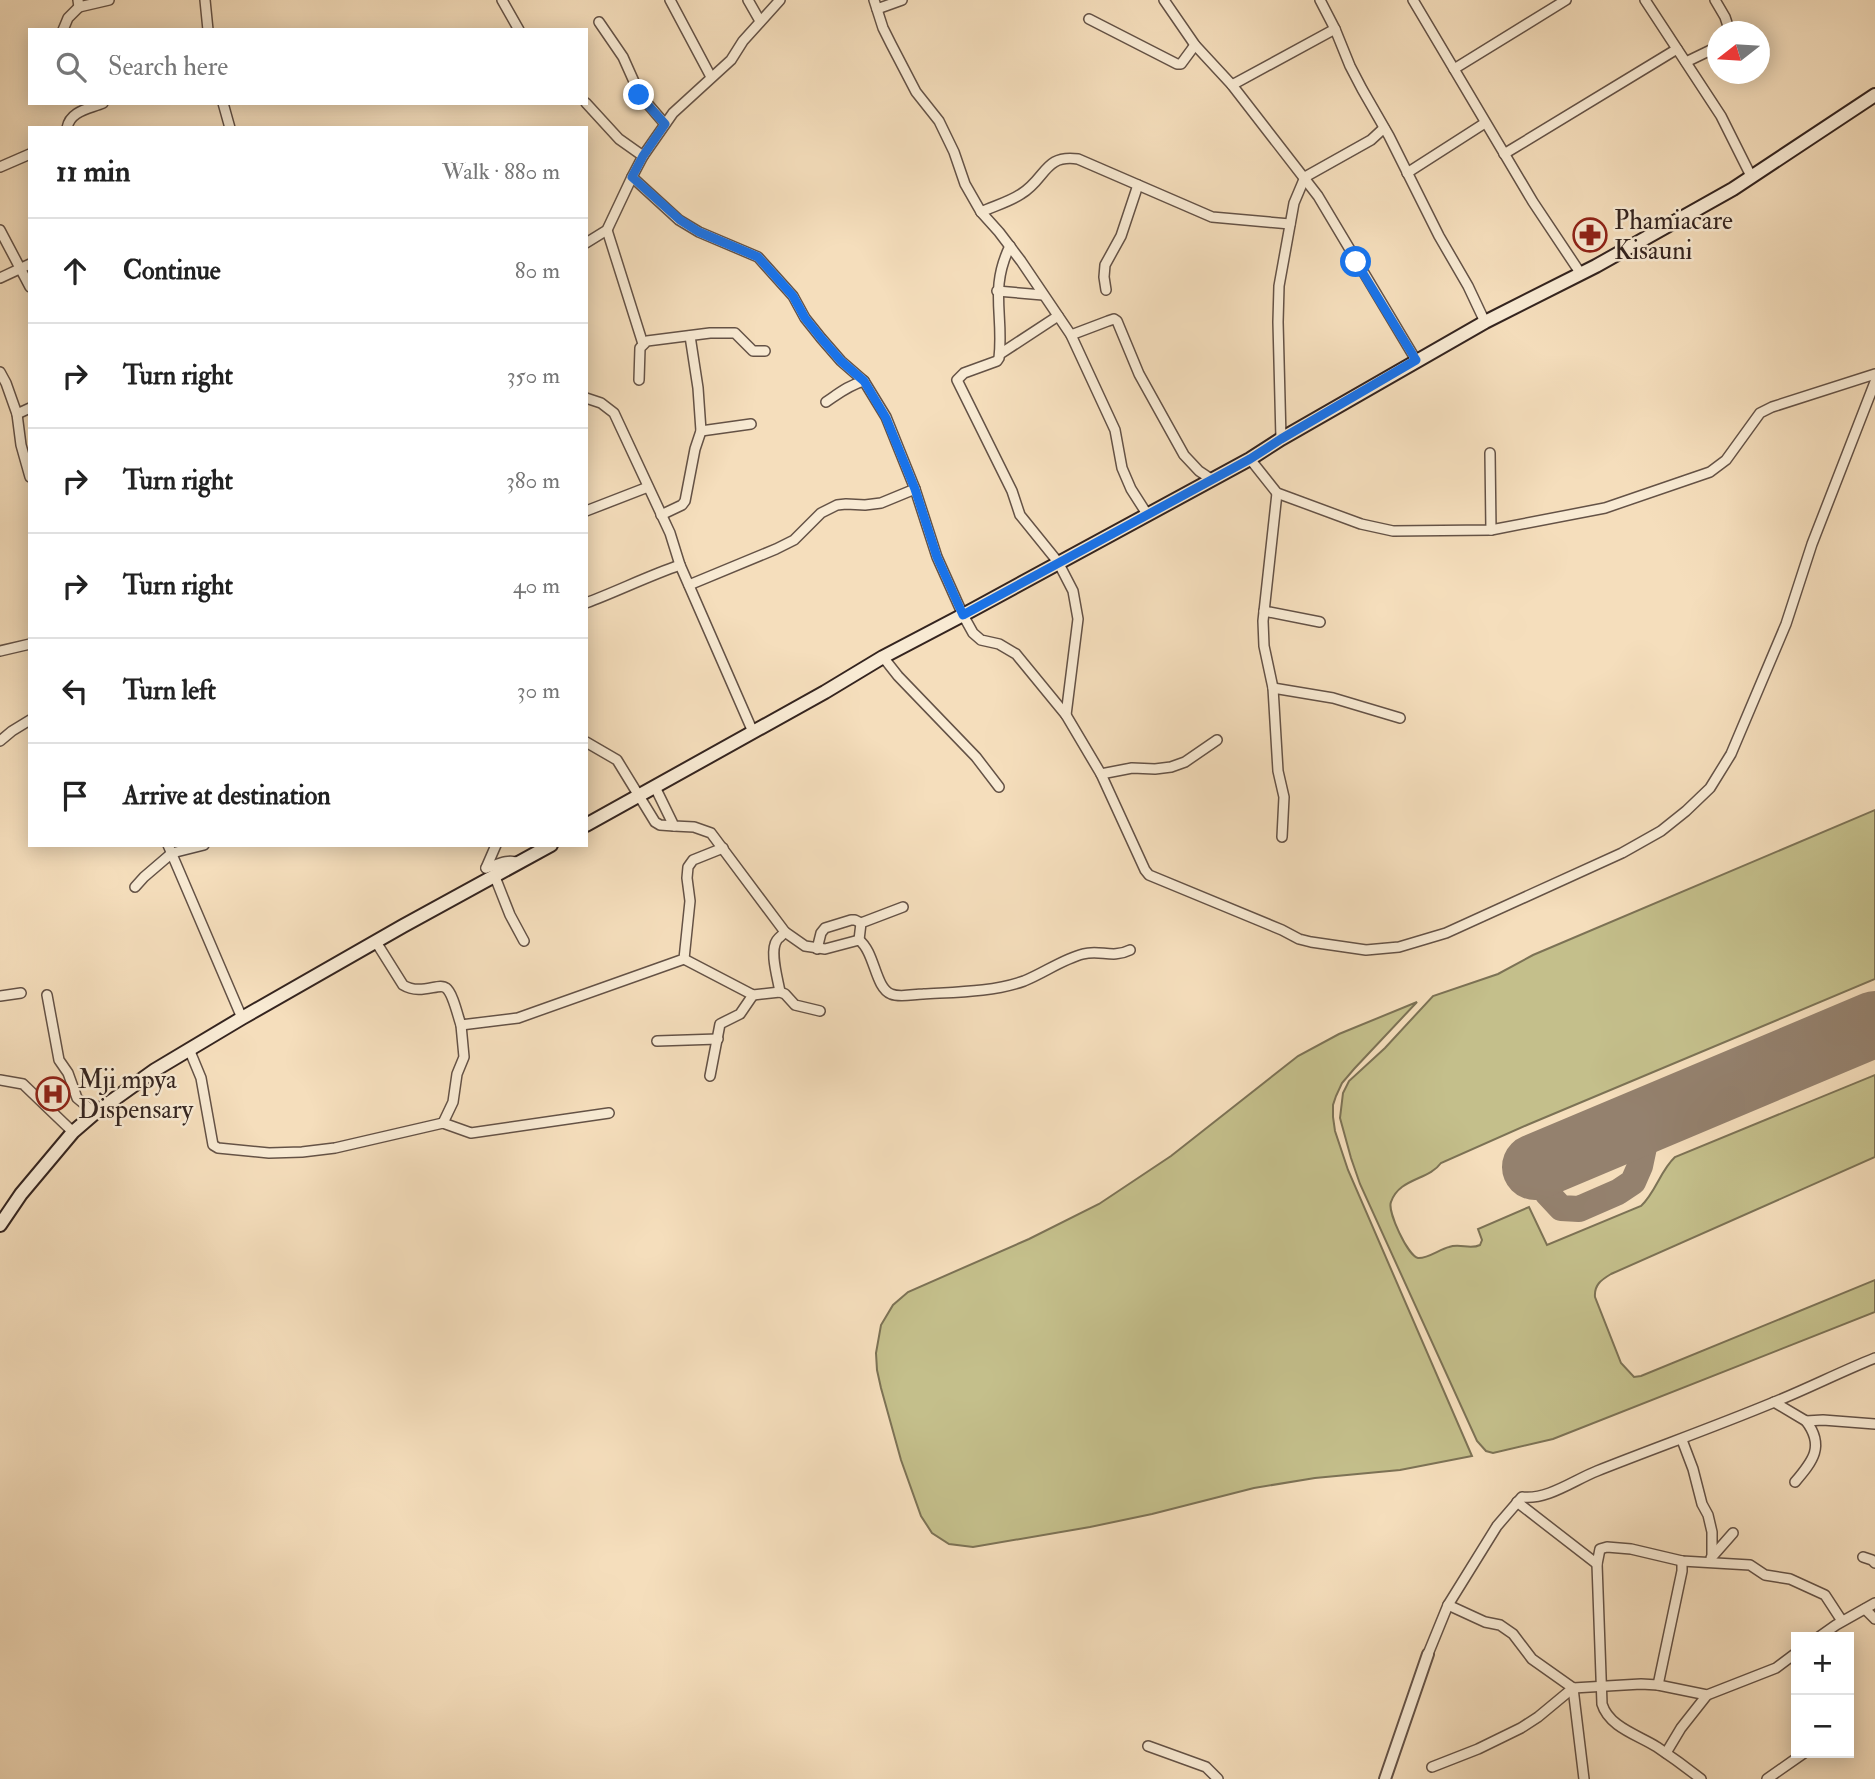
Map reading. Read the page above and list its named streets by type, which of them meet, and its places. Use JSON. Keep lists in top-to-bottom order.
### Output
{
  "places": {
    "pharmacy": ["Phamiacare Kisauni"],
    "hospital": ["Mji mpya Dispensary"]
  },
  "north": "left",
  "page": {
    "search": "Search here",
    "heading": ["11 min", "Walk · 880 m"],
    "list": [
      ["Continue", "80 m"],
      ["Turn right", "350 m"],
      ["Turn right", "380 m"],
      ["Turn right", "40 m"],
      ["Turn left", "30 m"],
      "Arrive at destination"
    ],
    "map_buttons": ["+", "−"]
  }
}
